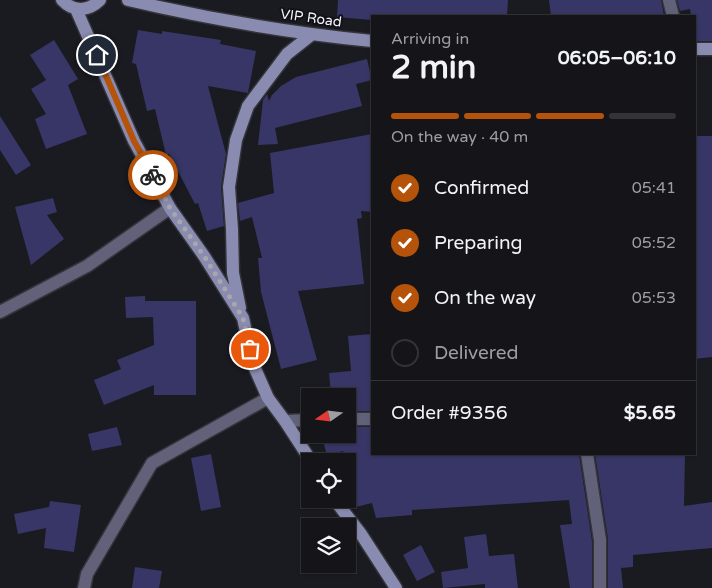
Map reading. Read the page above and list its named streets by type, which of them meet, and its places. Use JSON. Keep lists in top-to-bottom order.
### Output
{
  "streets": {
    "street": ["VIP Road"]
  },
  "north": "left",
  "page": {
    "heading": ["2 min", "Arriving in", "06:05–06:10"],
    "panel": ["Order #9356", "$5.65"],
    "bar": "On the way · 40 m",
    "list": [
      ["Confirmed", "05:41"],
      ["Preparing", "05:52"],
      ["On the way", "05:53"],
      "Delivered"
    ]
  }
}
